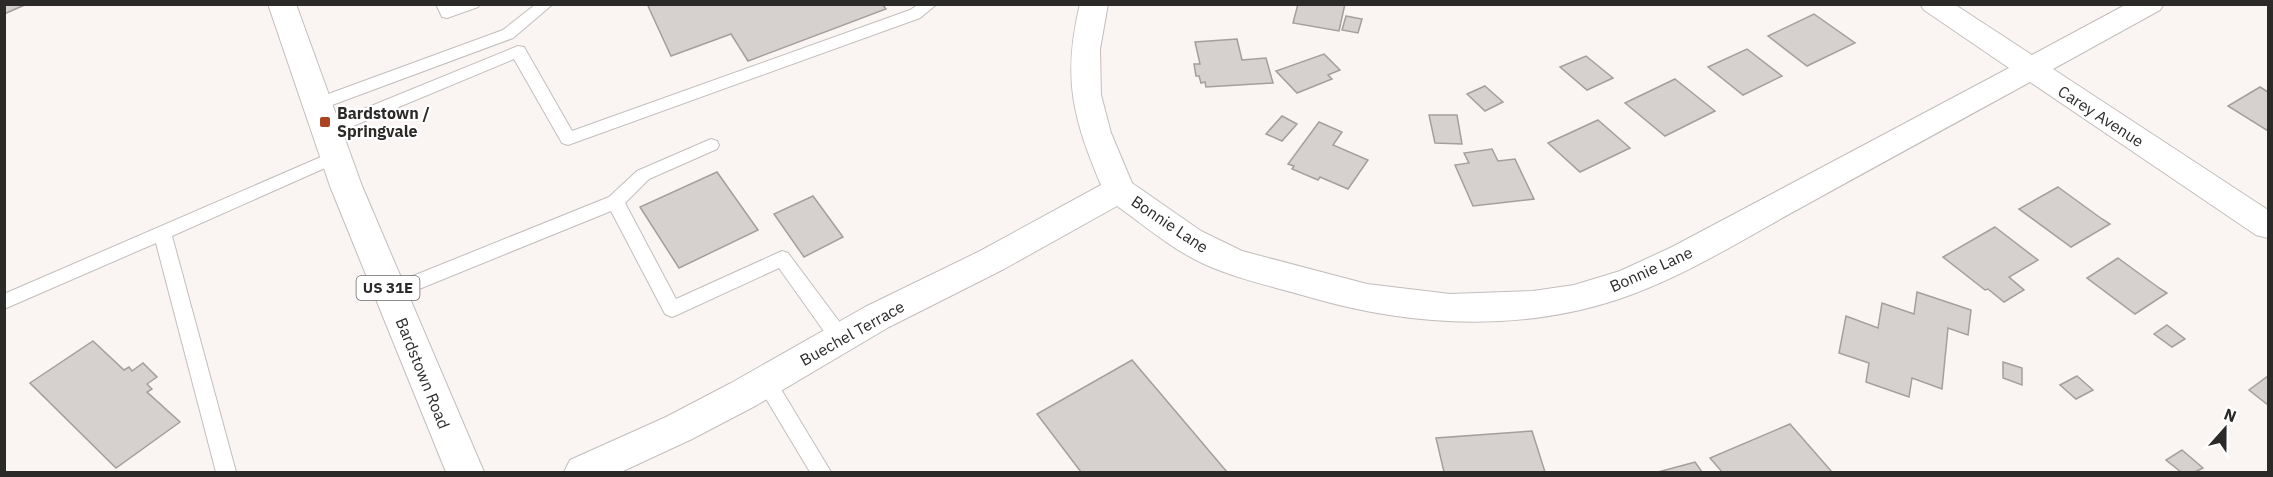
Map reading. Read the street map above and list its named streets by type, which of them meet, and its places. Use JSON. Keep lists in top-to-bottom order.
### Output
{
  "streets": {
    "street": [
      "Carey Avenue",
      "Bonnie Lane",
      "US 31E",
      "Buechel Terrace",
      "Bardstown Road"
    ]
  },
  "crossings": [
    ["Carey Avenue", "Bonnie Lane"],
    ["Bonnie Lane", "Buechel Terrace"]
  ],
  "places": {
    "transit": ["Bardstown / Springvale"]
  },
  "north": "top"
}
